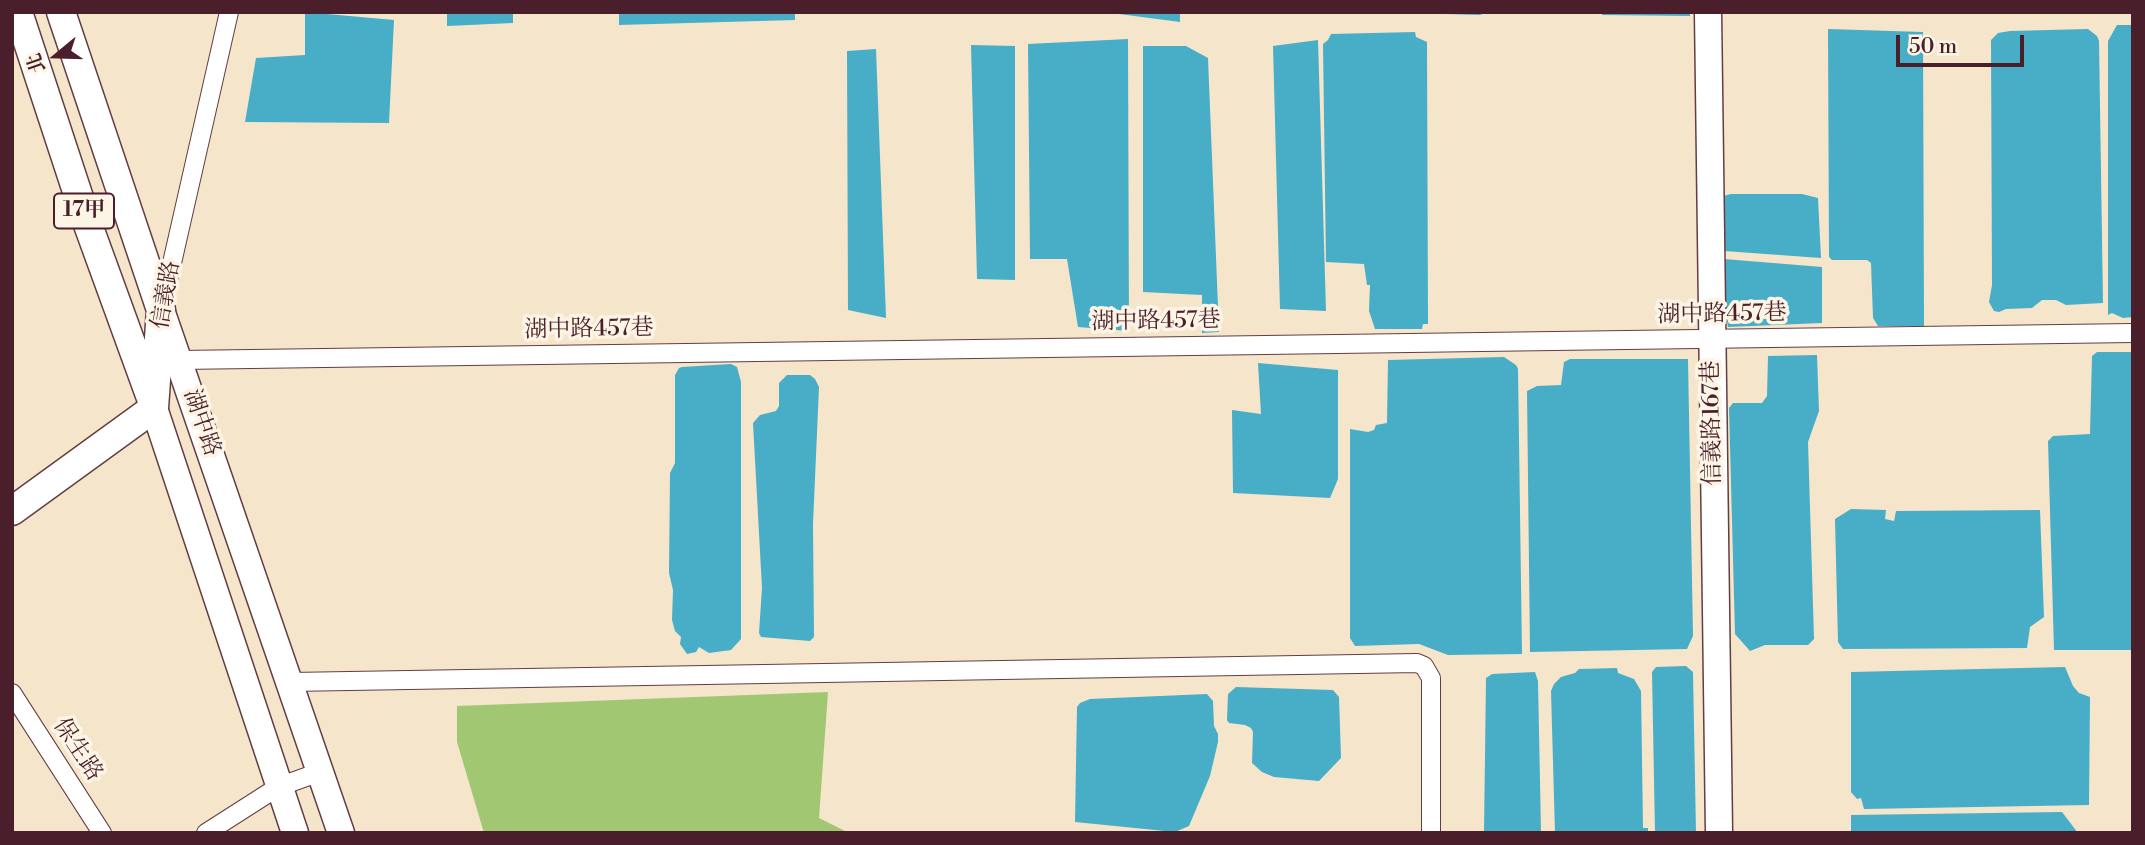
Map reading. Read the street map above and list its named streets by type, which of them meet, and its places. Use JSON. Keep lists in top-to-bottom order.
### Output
{
  "streets": {
    "main road": ["17甲", "信義路", "湖中路"],
    "street": ["湖中路457巷", "信義路167巷", "保生路"]
  },
  "crossings": [
    ["信義路", "湖中路"],
    ["湖中路457巷", "湖中路"],
    ["湖中路457巷", "信義路167巷"]
  ],
  "scale_bar": "50 m",
  "north": "left"
}
